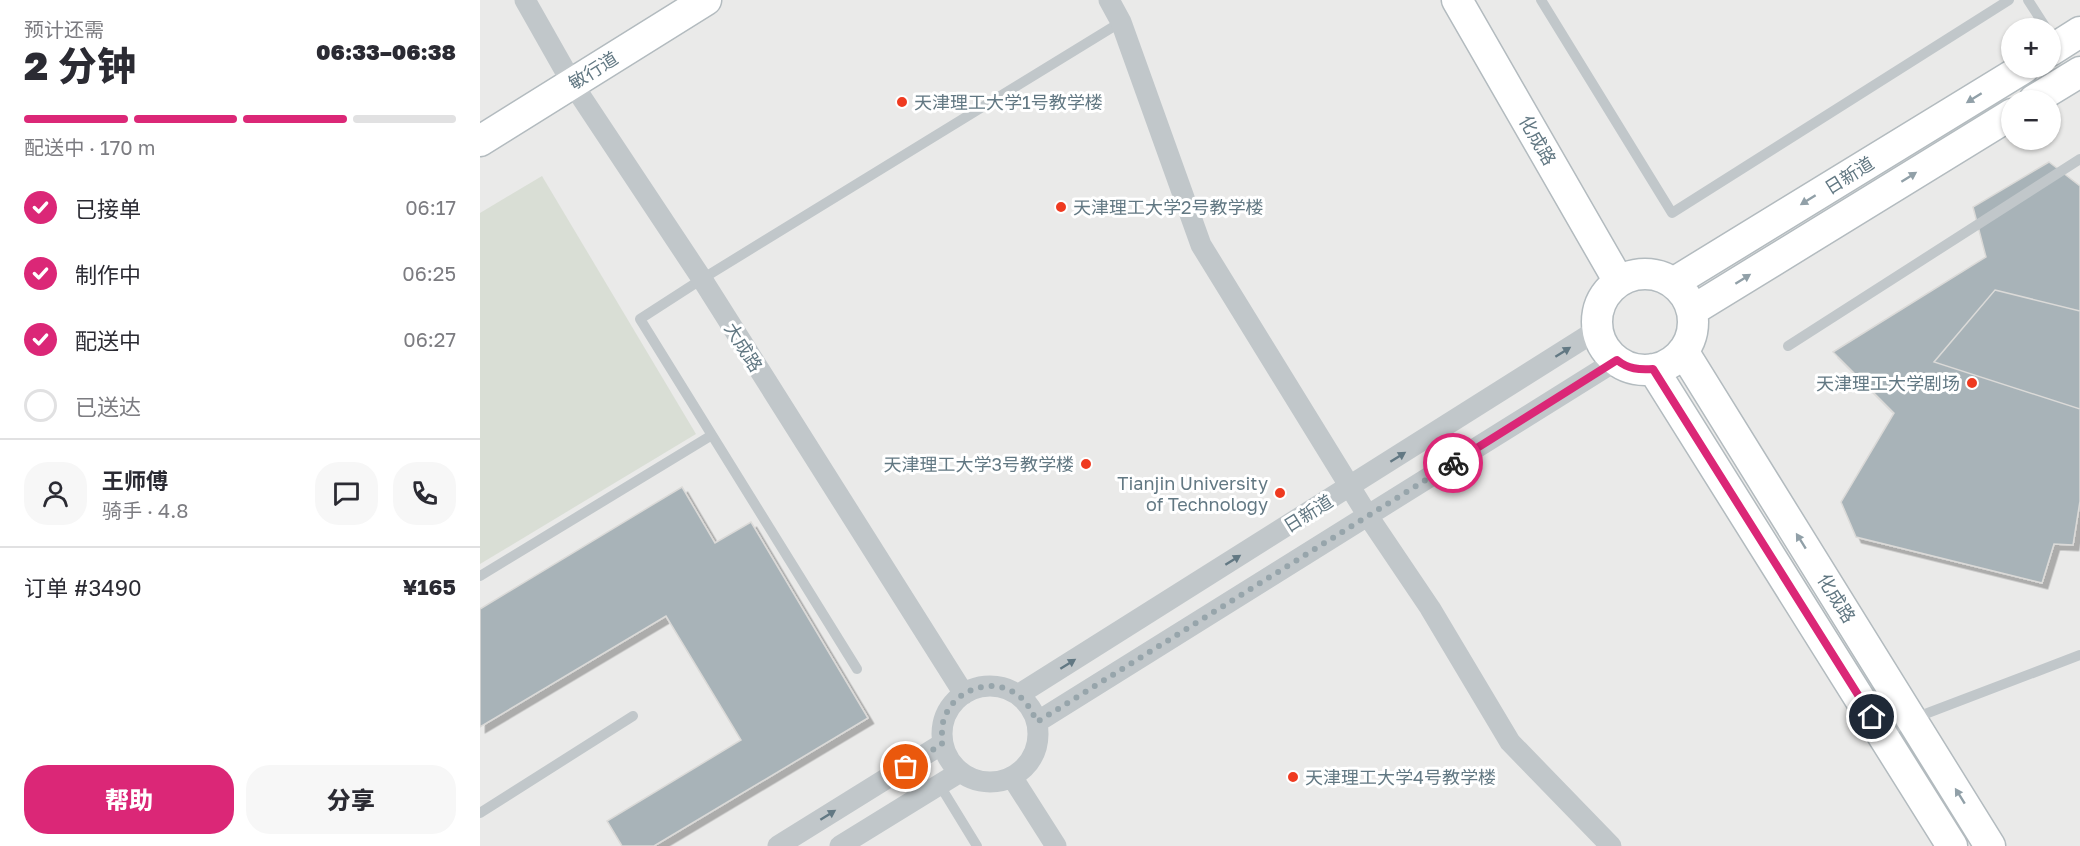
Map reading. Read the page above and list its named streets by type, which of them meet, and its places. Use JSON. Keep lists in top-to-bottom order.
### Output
{
  "streets": {
    "street": [
      "敏行道",
      "化成路",
      "日新道",
      "大成路"
    ]
  },
  "crossings": [
    ["敏行道", "大成路"],
    ["化成路", "日新道"],
    ["日新道", "大成路"]
  ],
  "places": [
    "天津理工大学1号教学楼",
    "天津理工大学2号教学楼",
    "天津理工大学剧场",
    "天津理工大学3号教学楼",
    "Tianjin University of Technology",
    "天津理工大学4号教学楼"
  ],
  "page": {
    "heading": ["2 分钟", "预计还需", "06:33–06:38"],
    "panel": [
      "王师傅",
      "骑手 · 4.8",
      "订单 #3490",
      "¥165"
    ],
    "map_buttons": ["+", "−"],
    "bar": "配送中 · 170 m",
    "list": [
      ["已接单", "06:17"],
      ["制作中", "06:25"],
      ["配送中", "06:27"],
      "已送达"
    ],
    "buttons": ["帮助", "分享"]
  }
}
